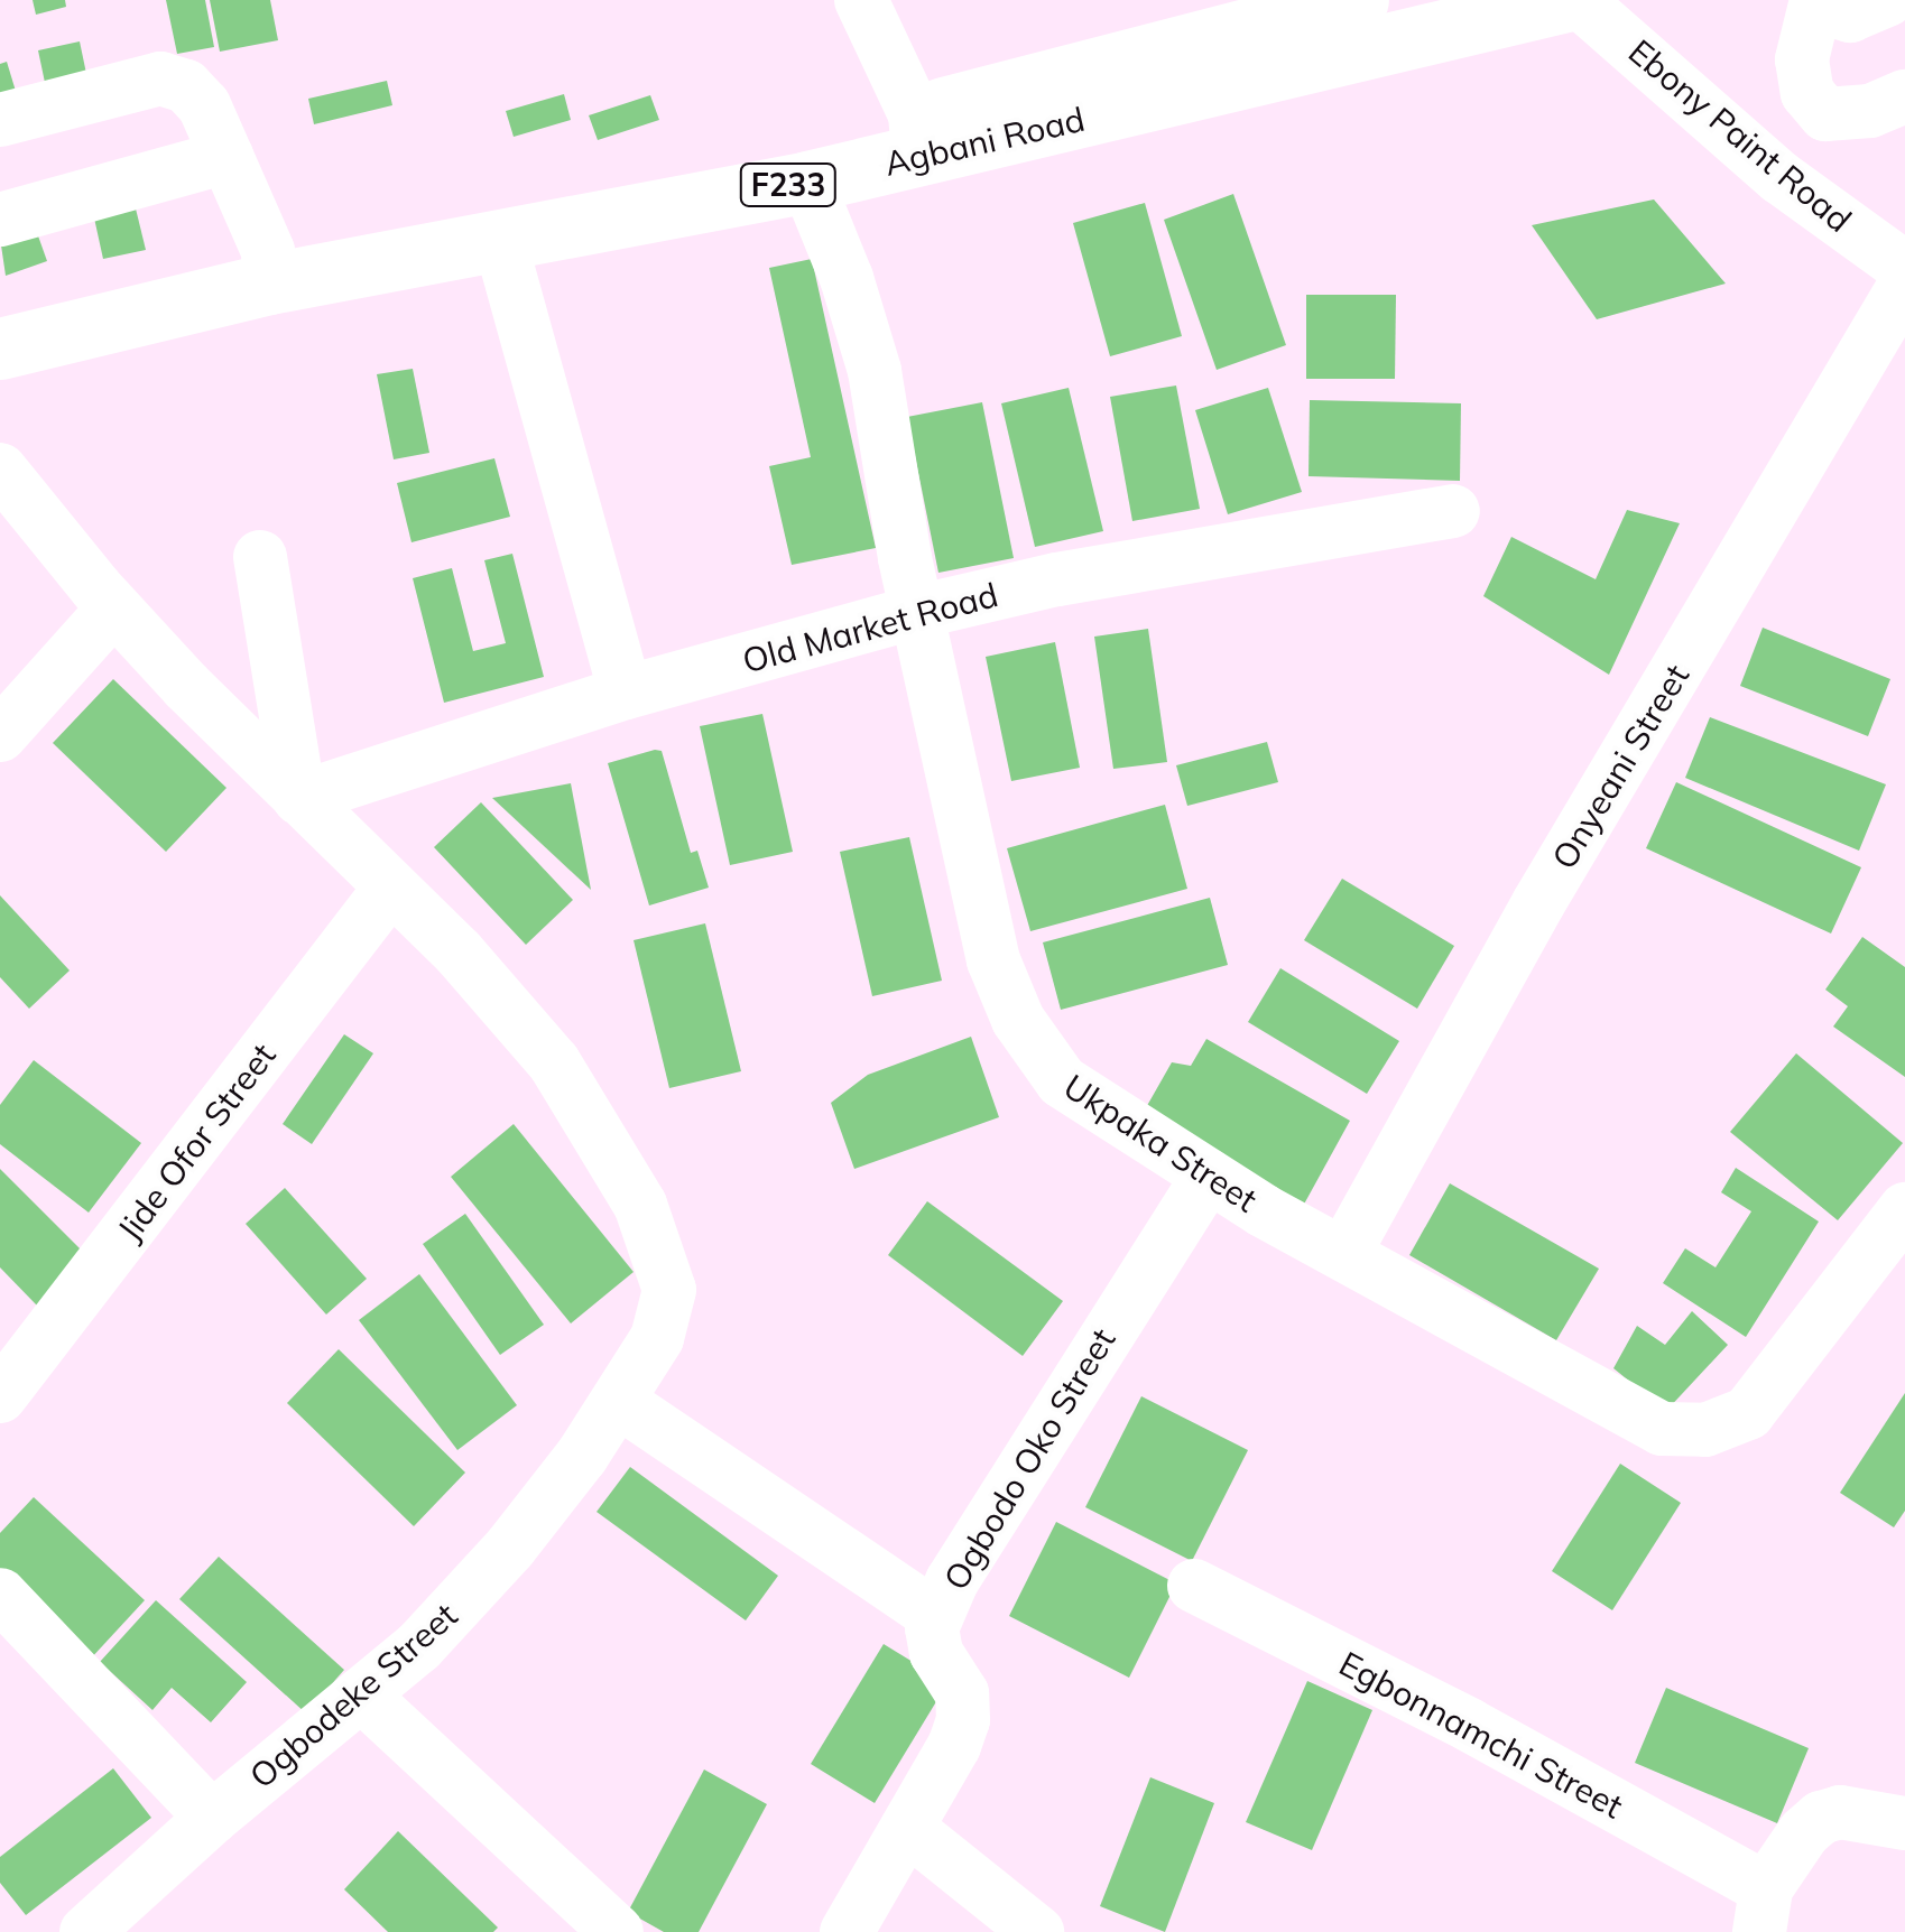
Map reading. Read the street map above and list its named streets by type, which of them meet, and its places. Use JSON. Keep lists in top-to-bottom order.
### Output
{
  "streets": {
    "main road": ["Agbani Road", "F233"],
    "street": [
      "Ebony Paint Road",
      "Old Market Road",
      "Onyeani Street",
      "Jide Ofor Street",
      "Ukpaka Street",
      "Ogbodo Oko Street",
      "Ogbodeke Street",
      "Egbonnamchi Street"
    ]
  },
  "crossings": [
    ["Ebony Paint Road", "Agbani Road"],
    ["Agbani Road", "Ukpaka Street"],
    ["Old Market Road", "Ukpaka Street"],
    ["Onyeani Street", "Ukpaka Street"],
    ["Jide Ofor Street", "Ogbodeke Street"],
    ["Ukpaka Street", "Ogbodo Oko Street"]
  ]
}
